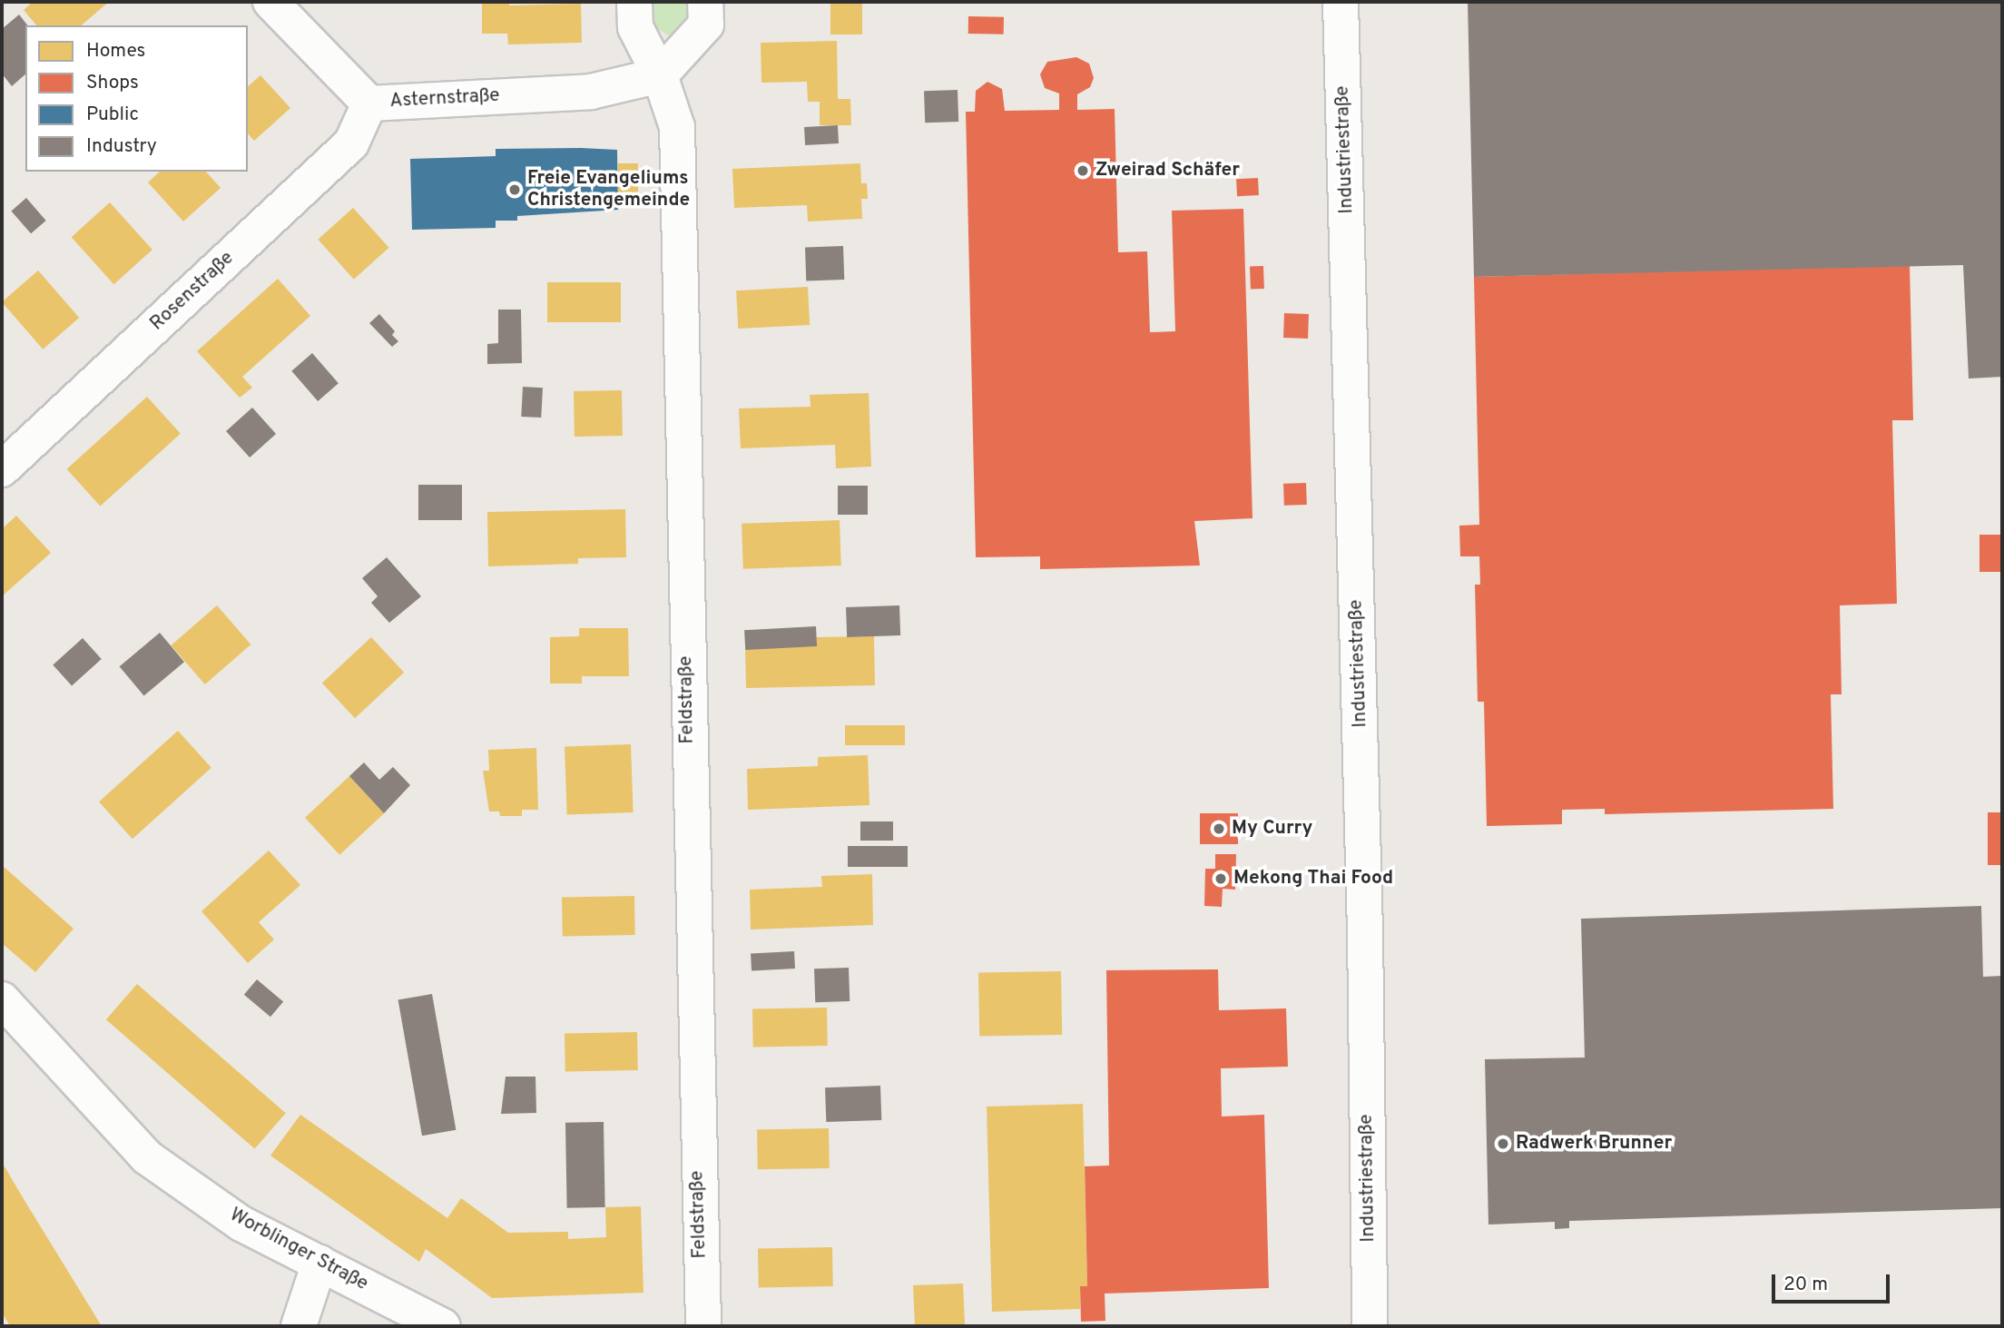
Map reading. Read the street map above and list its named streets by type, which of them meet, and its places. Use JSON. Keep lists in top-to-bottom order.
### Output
{
  "streets": {
    "street": [
      "Asternstraße",
      "Industriestraße",
      "Rosenstraße",
      "Feldstraße",
      "Worblinger Straße"
    ]
  },
  "crossings": [
    ["Asternstraße", "Rosenstraße"],
    ["Asternstraße", "Feldstraße"]
  ],
  "places": [
    "Zweirad Schäfer",
    "Freie Evangeliums Christengemeinde",
    "My Curry",
    "Mekong Thai Food",
    "Radwerk Brunner"
  ],
  "legend": [
    "Homes",
    "Shops",
    "Public",
    "Industry"
  ],
  "scale_bar": "20 m"
}
